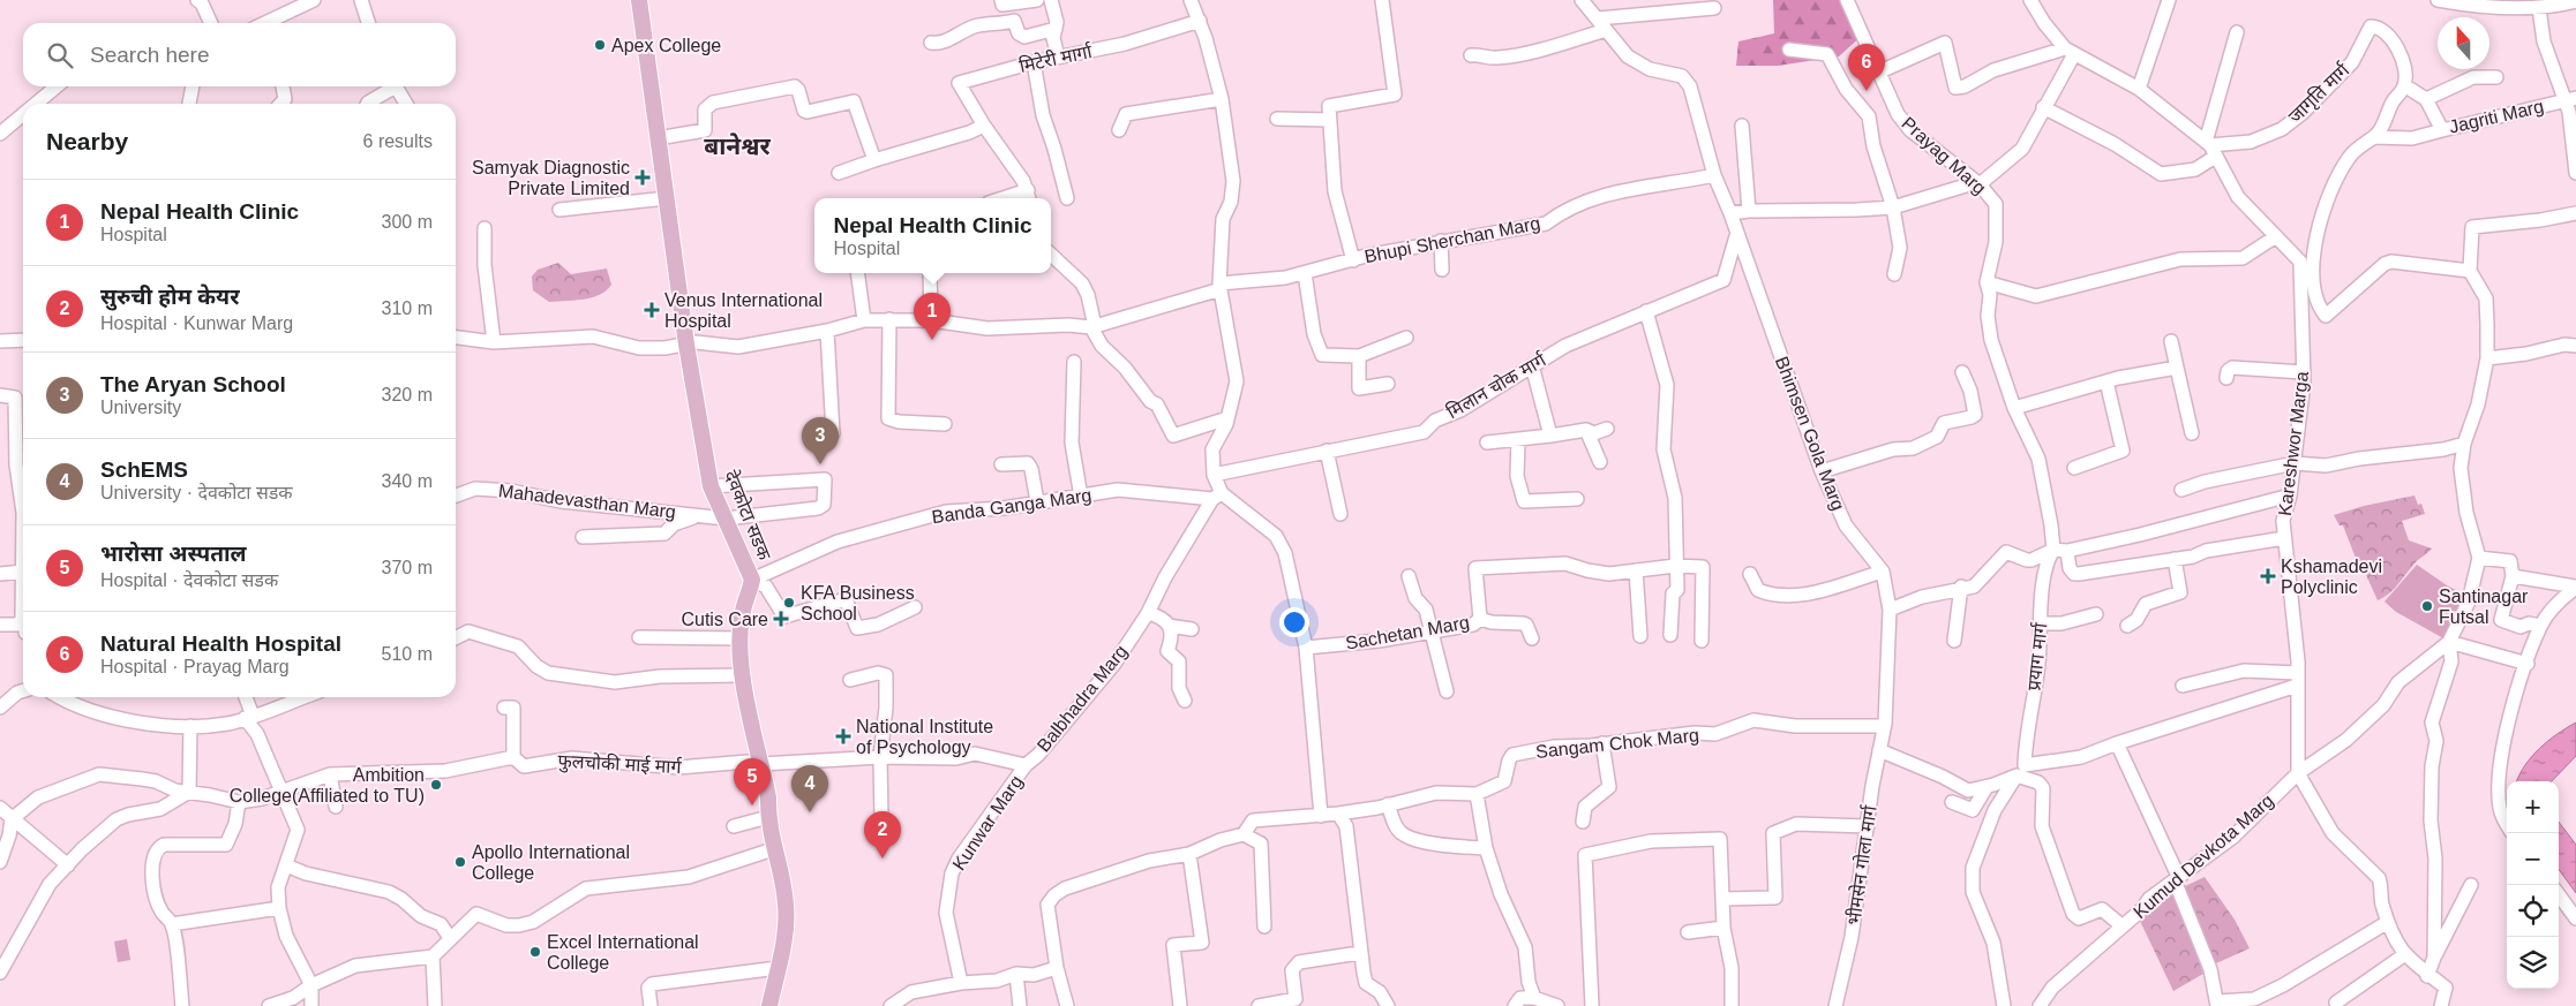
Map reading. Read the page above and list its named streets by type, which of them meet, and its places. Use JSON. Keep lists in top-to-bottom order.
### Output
{
  "streets": {
    "main road": ["देवकोटा सडक"],
    "street": [
      "मिटेरी मार्गा",
      "जागृति मार्ग",
      "Jagriti Marg",
      "Prayag Marg",
      "Bhupi Sherchan Marg",
      "मिलान चोक मार्ग",
      "Bhimsen Gola Marg",
      "Kareshwor Marga",
      "Mahadevasthan Marg",
      "Banda Ganga Marg",
      "Sachetan Marg",
      "प्रयाग मार्ग",
      "Balbhadra Marg",
      "Sangam Chok Marg",
      "फुलचोकी माई मार्ग",
      "Kunwar Marg",
      "Kumud Devkota Marg",
      "भीमसेन गोला मार्ग"
    ]
  },
  "crossings": [
    ["जागृति मार्ग", "Jagriti Marg"],
    ["Prayag Marg", "प्रयाग मार्ग"],
    ["Bhupi Sherchan Marg", "Bhimsen Gola Marg"],
    ["मिलान चोक मार्ग", "Bhimsen Gola Marg"],
    ["Bhimsen Gola Marg", "Sangam Chok Marg"],
    ["Bhimsen Gola Marg", "भीमसेन गोला मार्ग"],
    ["Kareshwor Marga", "Kumud Devkota Marg"],
    ["Mahadevasthan Marg", "देवकोटा सडक"],
    ["Banda Ganga Marg", "देवकोटा सडक"],
    ["Banda Ganga Marg", "Balbhadra Marg"],
    ["देवकोटा सडक", "Balbhadra Marg"],
    ["देवकोटा सडक", "फुलचोकी माई मार्ग"],
    ["Balbhadra Marg", "फुलचोकी माई मार्ग"],
    ["Balbhadra Marg", "Kunwar Marg"],
    ["Sangam Chok Marg", "भीमसेन गोला मार्ग"]
  ],
  "districts": ["बानेश्वर"],
  "places": {
    "other": [
      "Apex College",
      "KFA Business School",
      "Santinagar Futsal",
      "Ambition College(Affiliated to TU)",
      "Apollo International College",
      "Excel International College"
    ],
    "health": [
      "Samyak Diagnostic Private Limited",
      "Venus International Hospital",
      "Kshamadevi Polyclinic",
      "Cutis Care",
      "National Institute of Psychology"
    ]
  },
  "north": "top",
  "page": {
    "search": "Search here",
    "pins": [
      "6",
      "1",
      "3",
      "5",
      "4",
      "2"
    ],
    "heading": ["Nearby", "6 results"],
    "list": [
      {
        "mark": "1",
        "name": "Nepal Health Clinic",
        "note": "Hospital",
        "value": "300 m"
      },
      {
        "mark": "2",
        "name": "सुरुची होम केयर",
        "note": "Hospital · Kunwar Marg",
        "value": "310 m"
      },
      {
        "mark": "3",
        "name": "The Aryan School",
        "note": "University",
        "value": "320 m"
      },
      {
        "mark": "4",
        "name": "SchEMS",
        "note": "University · देवकोटा सडक",
        "value": "340 m"
      },
      {
        "mark": "5",
        "name": "भारोसा अस्पताल",
        "note": "Hospital · देवकोटा सडक",
        "value": "370 m"
      },
      {
        "mark": "6",
        "name": "Natural Health Hospital",
        "note": "Hospital · Prayag Marg",
        "value": "510 m"
      }
    ],
    "popup": ["Nepal Health Clinic", "Hospital"],
    "map_buttons": ["+", "−"]
  }
}
